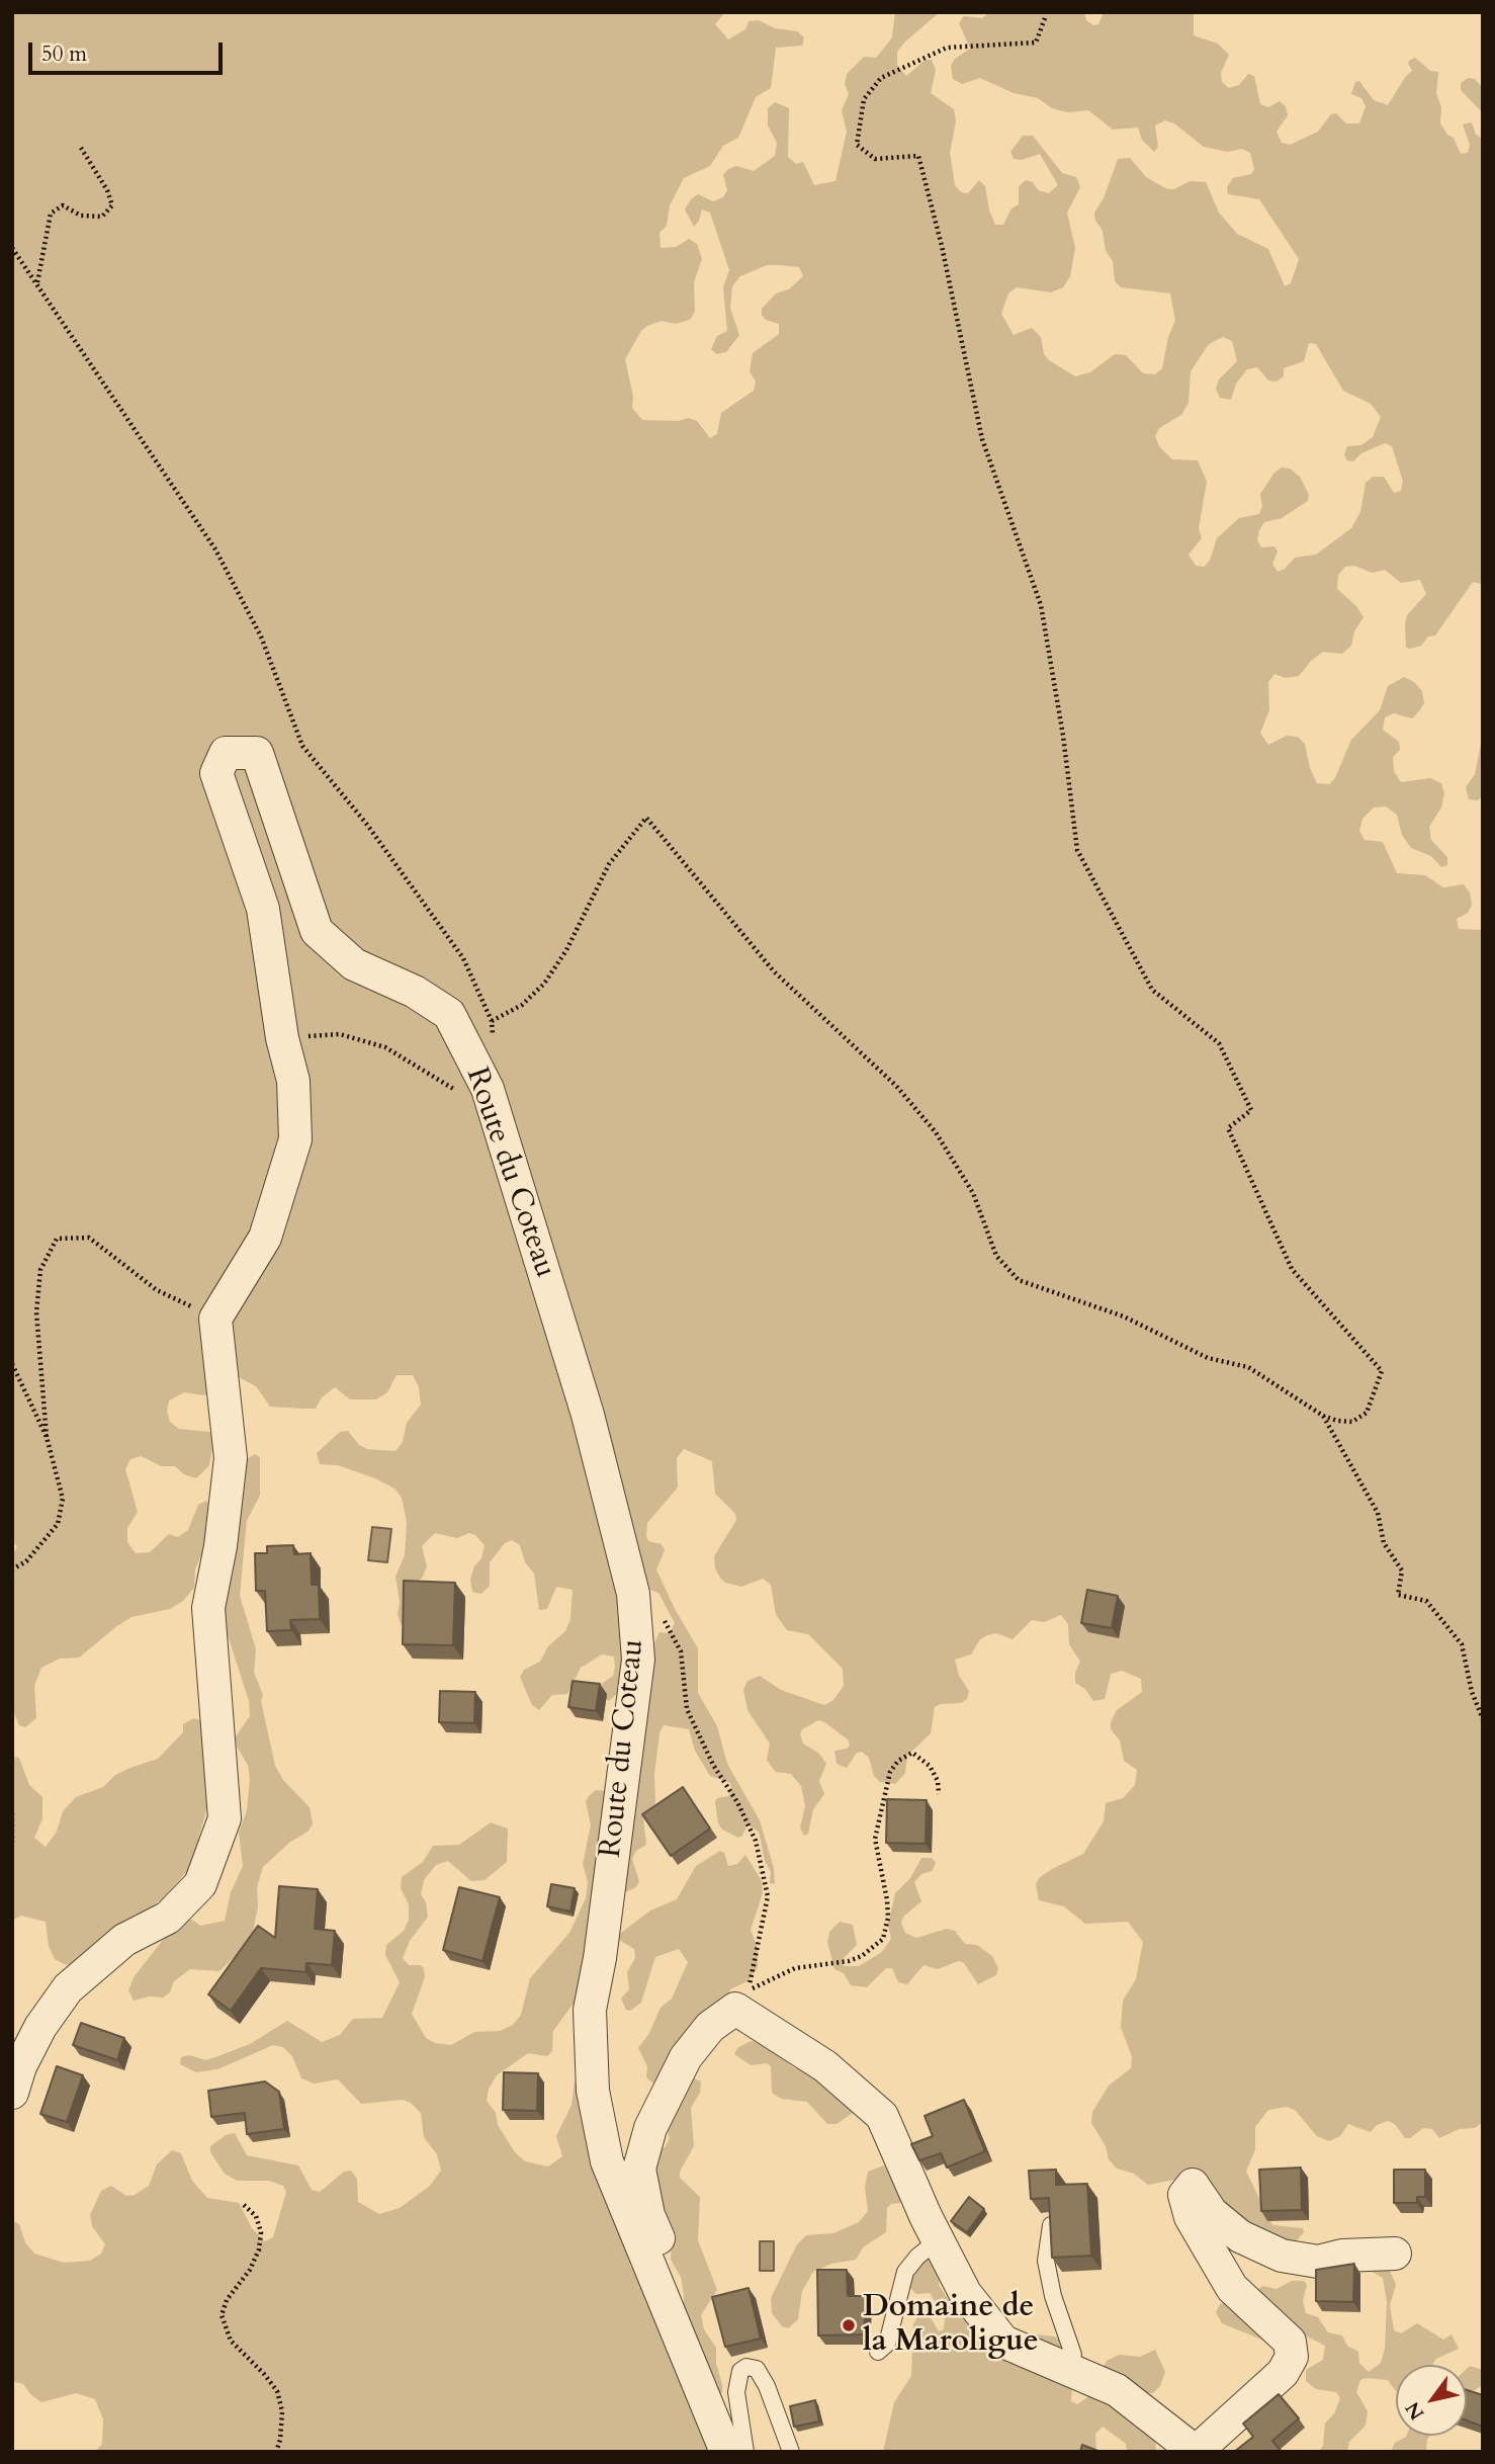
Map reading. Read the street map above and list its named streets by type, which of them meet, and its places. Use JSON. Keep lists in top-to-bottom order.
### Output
{
  "streets": {
    "street": ["Route du Coteau"]
  },
  "places": ["Domaine de la Maroligue"],
  "scale_bar": "50 m",
  "north": "bottom left"
}
